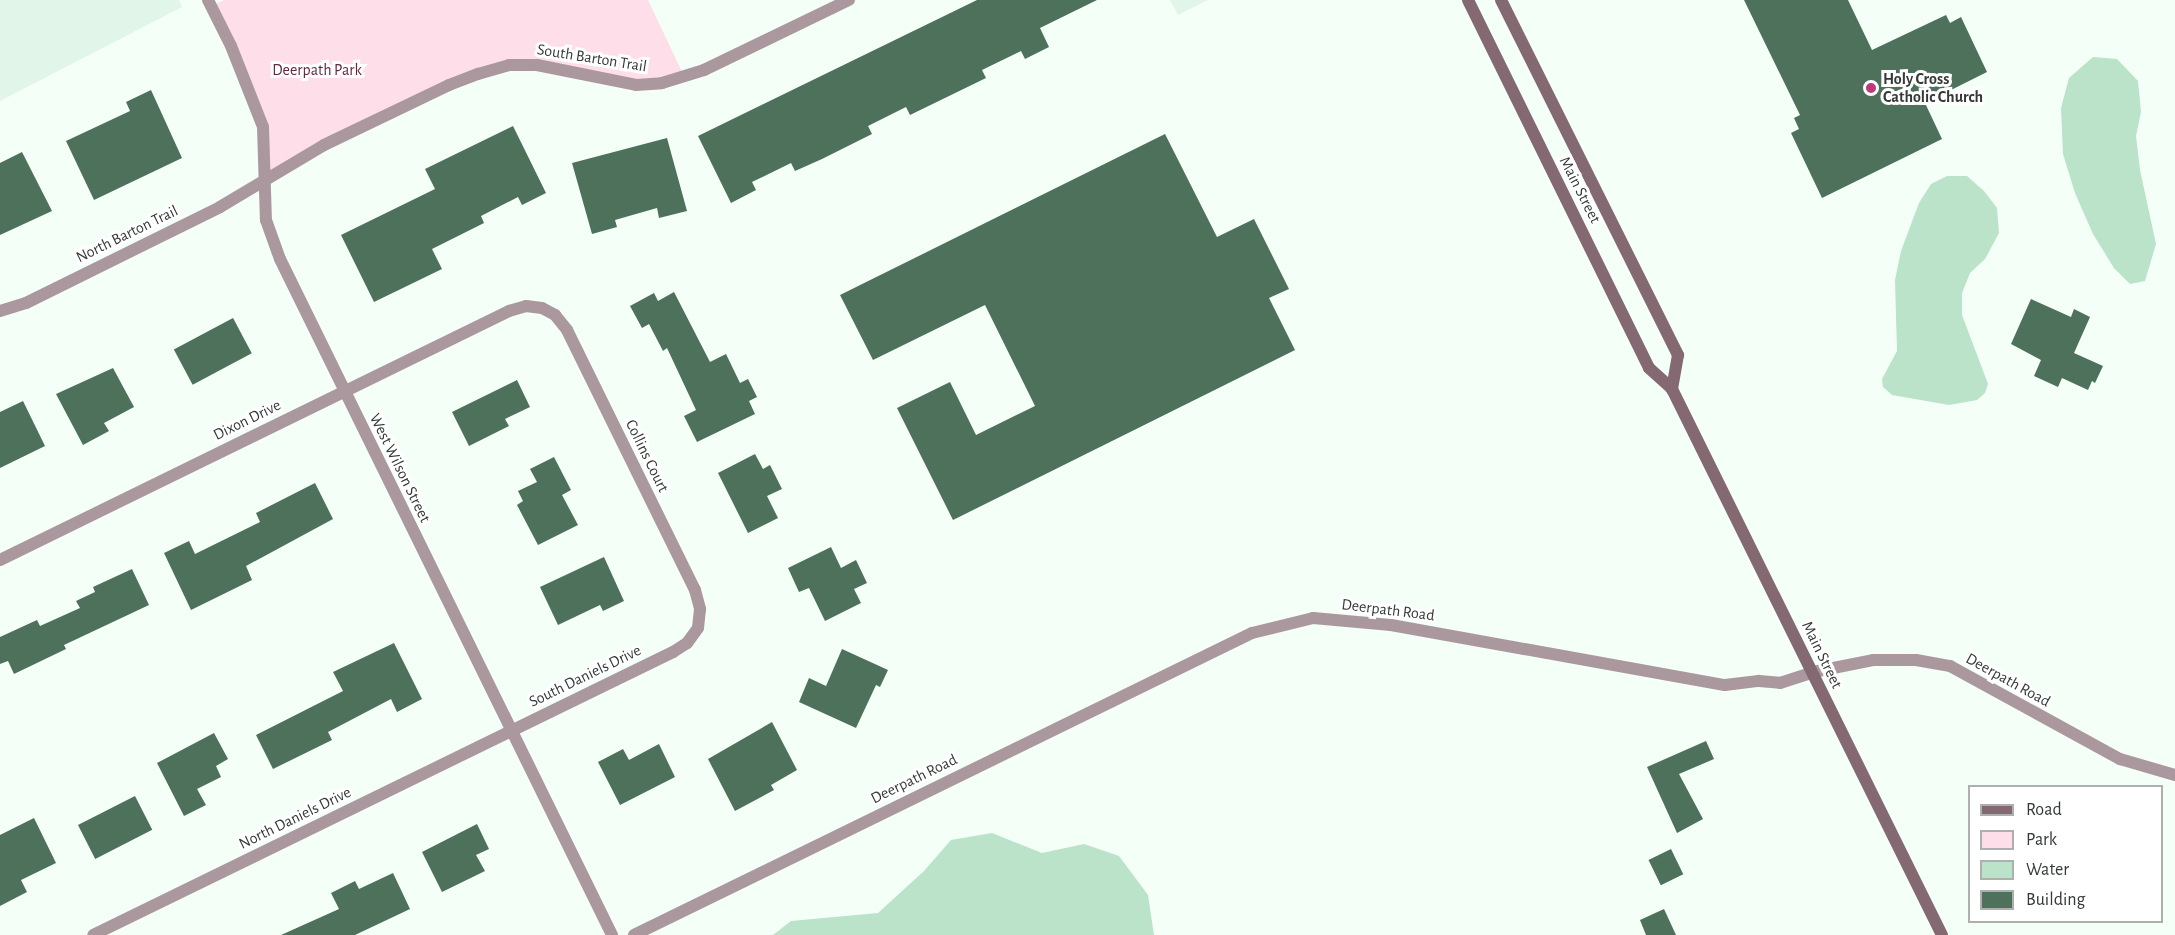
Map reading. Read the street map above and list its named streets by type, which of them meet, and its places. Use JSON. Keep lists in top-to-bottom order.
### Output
{
  "streets": {
    "main road": ["Main Street"],
    "street": [
      "South Barton Trail",
      "North Barton Trail",
      "Dixon Drive",
      "Collins Court",
      "West Wilson Street",
      "Deerpath Road",
      "South Daniels Drive",
      "North Daniels Drive"
    ]
  },
  "crossings": [
    ["South Barton Trail", "North Barton Trail"],
    ["South Barton Trail", "West Wilson Street"],
    ["Main Street", "Deerpath Road"],
    ["North Barton Trail", "West Wilson Street"],
    ["Dixon Drive", "Collins Court"],
    ["Dixon Drive", "West Wilson Street"],
    ["Collins Court", "South Daniels Drive"],
    ["West Wilson Street", "South Daniels Drive"],
    ["West Wilson Street", "North Daniels Drive"],
    ["South Daniels Drive", "North Daniels Drive"]
  ],
  "parks": ["Deerpath Park"],
  "places": ["Holy Cross Catholic Church"],
  "legend": [
    "Road",
    "Park",
    "Water",
    "Building"
  ]
}
